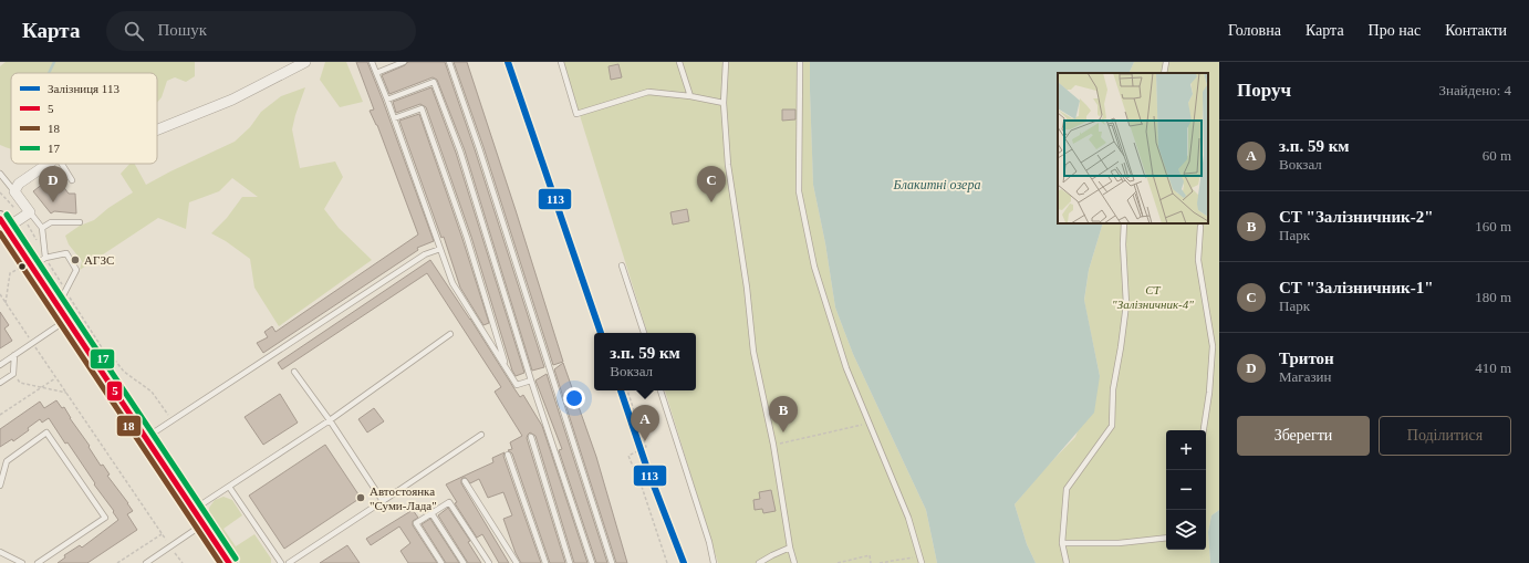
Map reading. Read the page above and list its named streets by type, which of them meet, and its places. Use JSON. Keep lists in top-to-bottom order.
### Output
{
  "water": ["Блакитні озера"],
  "parks": ["СТ \"Залізничник-4\""],
  "places": ["АГЗС", "Автостоянка \"Суми-Лада\""],
  "lines": [
    "rail line 113",
    "transit line 17",
    "transit line 5",
    "transit line 18"
  ],
  "legend": [
    "Залізниця 113",
    "5",
    "18",
    "17"
  ],
  "page": {
    "header": "Карта",
    "search": "Пошук",
    "nav": [
      "Головна",
      "Карта",
      "Про нас",
      "Контакти"
    ],
    "heading": ["Поруч", "Знайдено: 4"],
    "list": [
      {
        "mark": "A",
        "name": "з.п. 59 км",
        "note": "Вокзал",
        "value": "60 m"
      },
      {
        "mark": "B",
        "name": "СТ \"Залізничник-2\"",
        "note": "Парк",
        "value": "160 m"
      },
      {
        "mark": "C",
        "name": "СТ \"Залізничник-1\"",
        "note": "Парк",
        "value": "180 m"
      },
      {
        "mark": "D",
        "name": "Тритон",
        "note": "Магазин",
        "value": "410 m"
      }
    ],
    "pins": [
      "C",
      "D",
      "B",
      "A"
    ],
    "popup": ["з.п. 59 км", "Вокзал"],
    "buttons": ["Зберегти", "Поділитися"],
    "map_buttons": ["+", "−"]
  }
}
